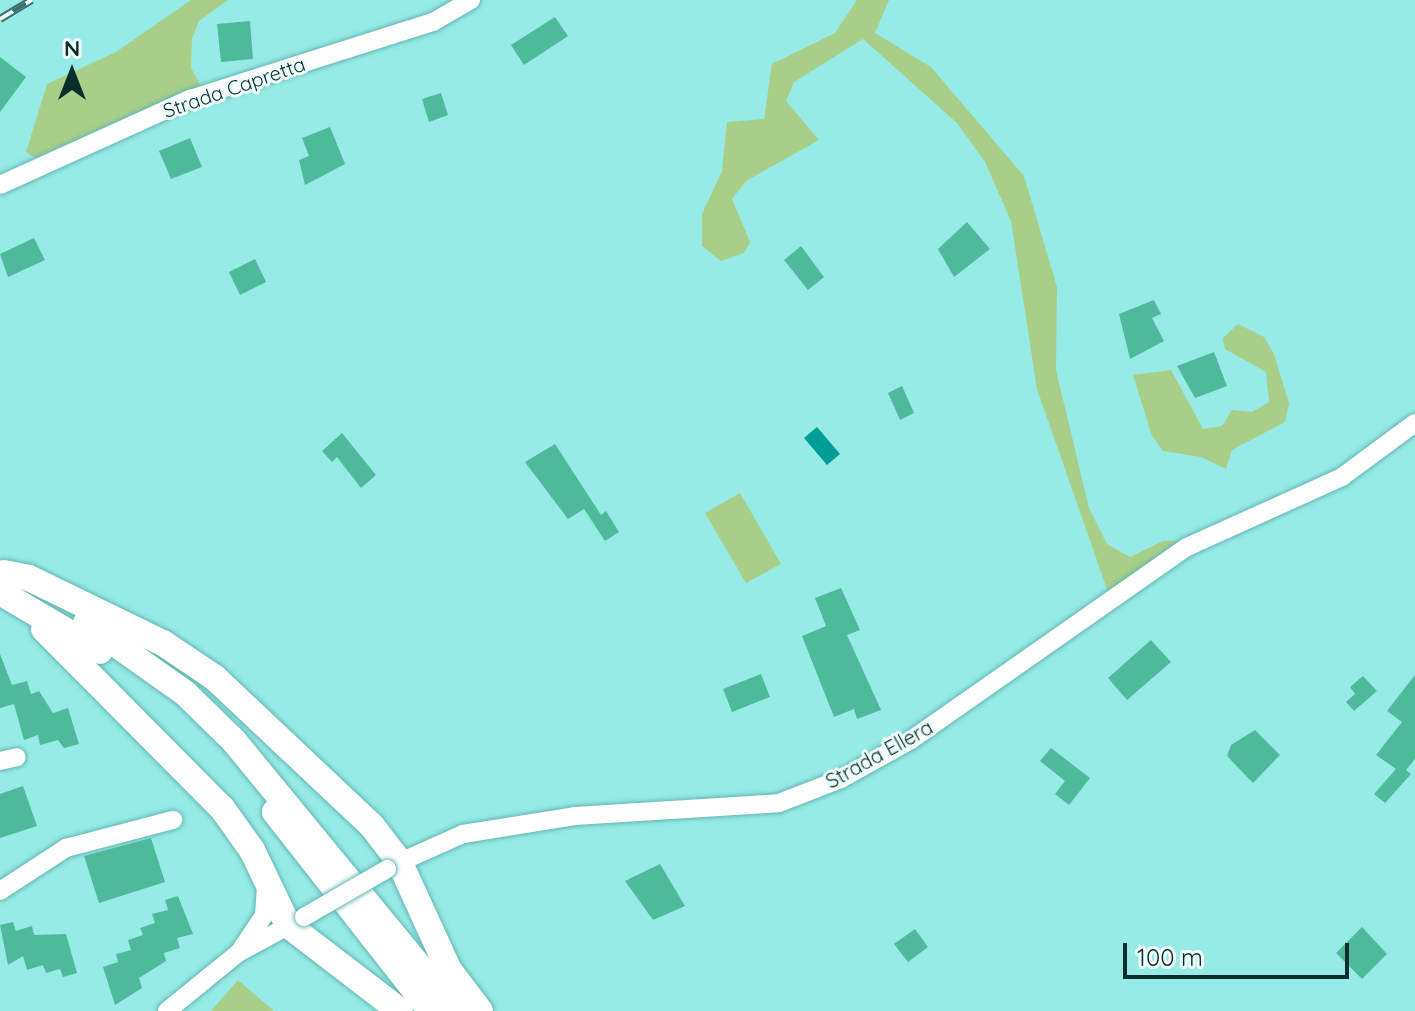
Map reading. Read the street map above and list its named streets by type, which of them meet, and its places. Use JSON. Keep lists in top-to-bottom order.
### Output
{
  "streets": {
    "street": ["Strada Capretta", "Strada Ellera"]
  },
  "scale_bar": "100 m",
  "north": "top"
}
